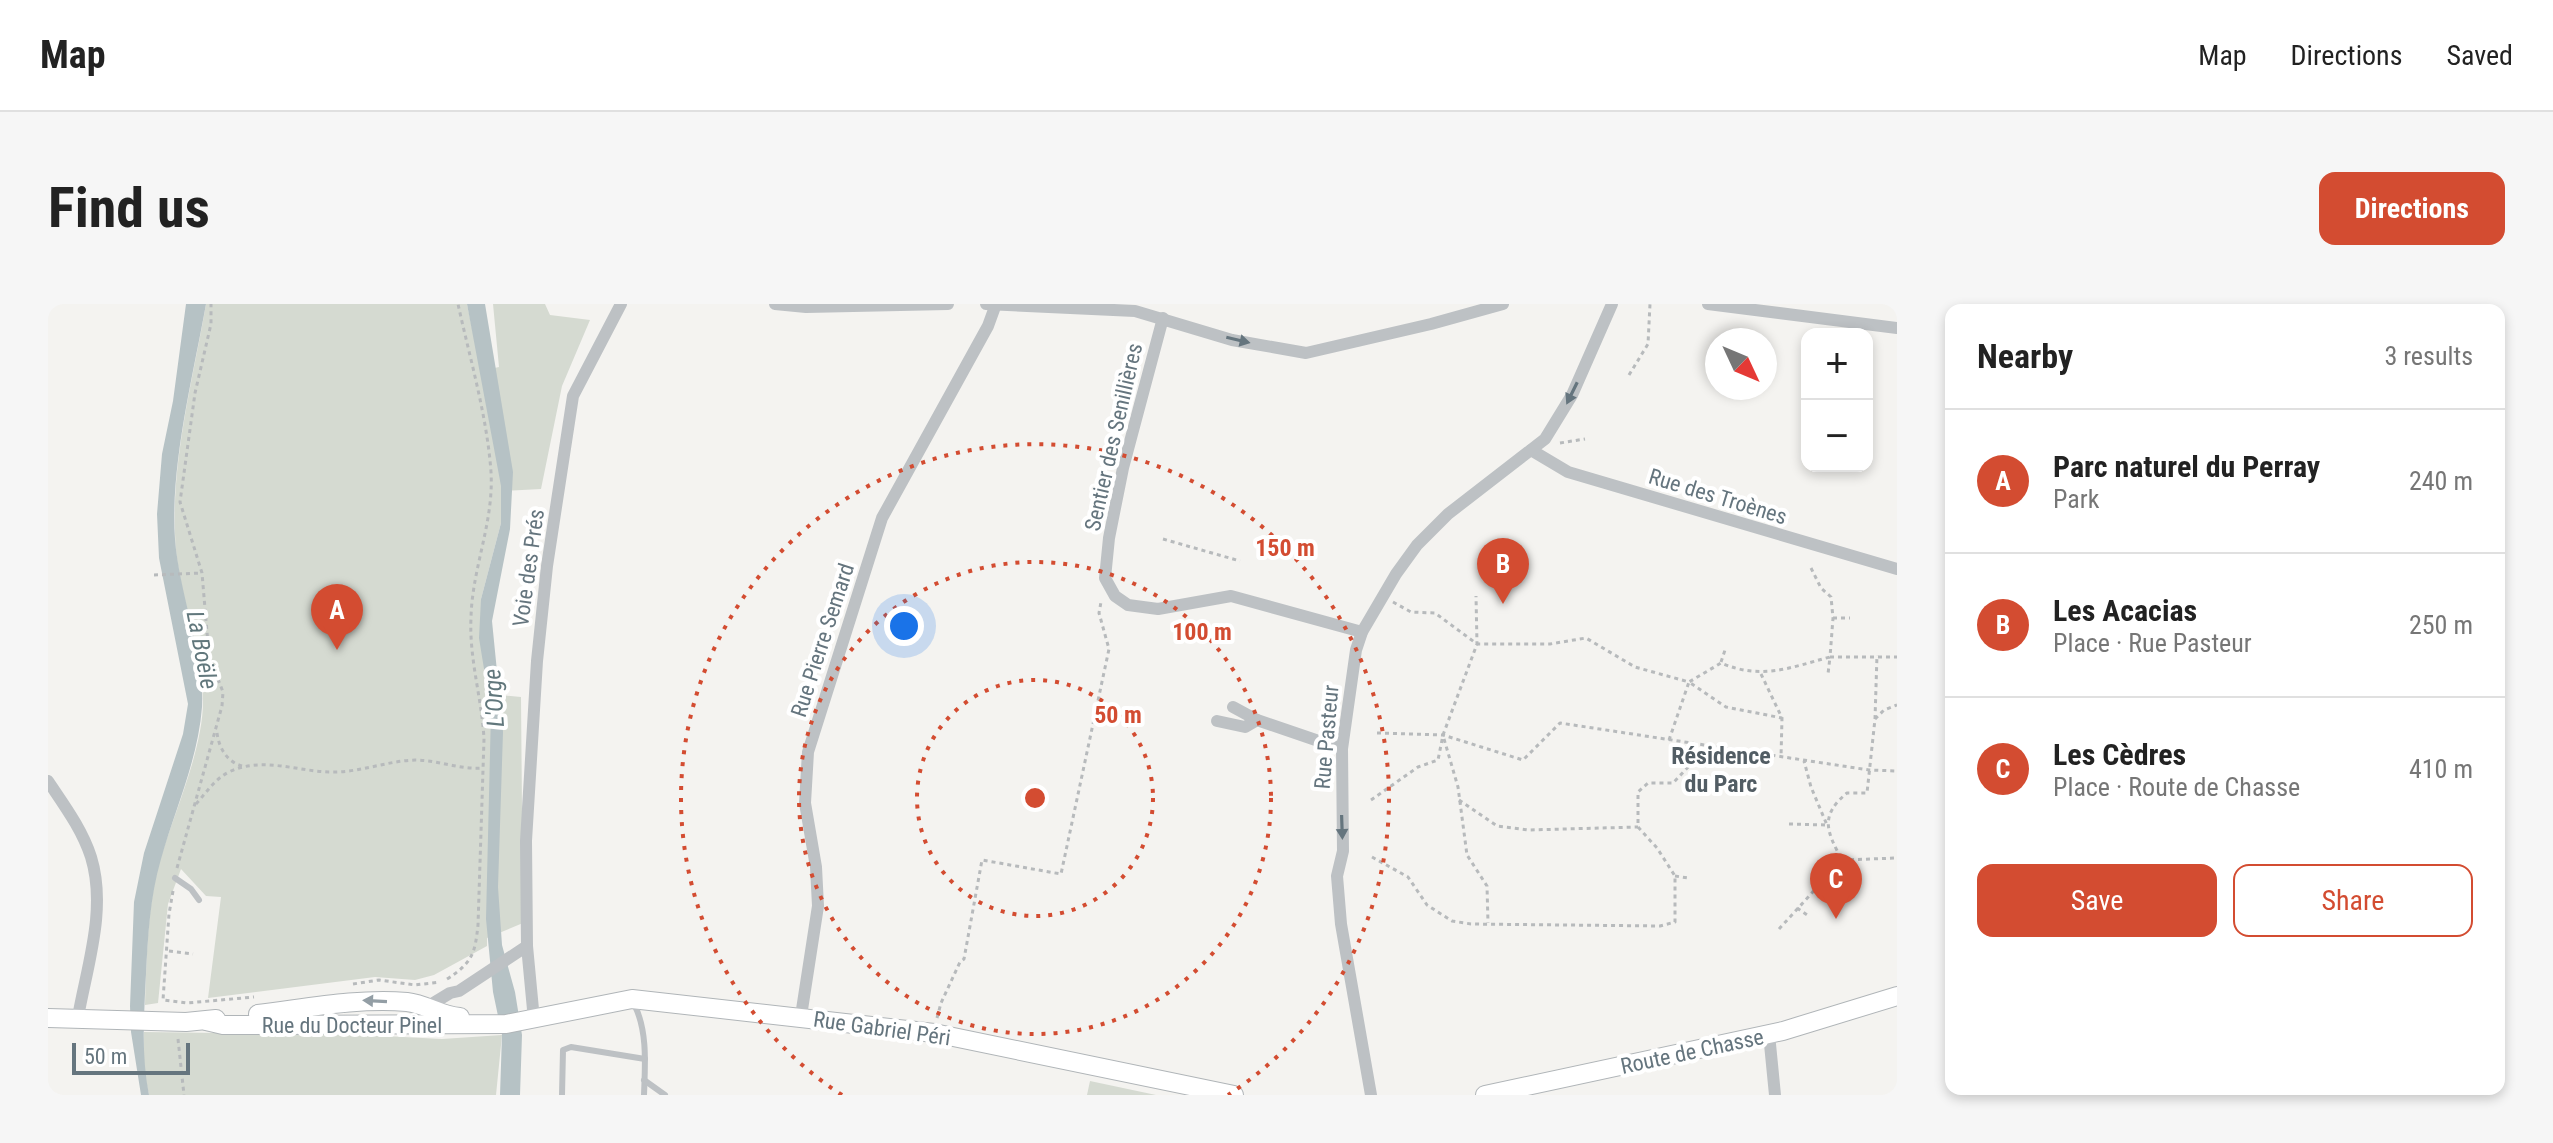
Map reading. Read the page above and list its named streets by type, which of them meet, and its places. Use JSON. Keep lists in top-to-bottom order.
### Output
{
  "streets": {
    "main road": ["Rue du Docteur Pinel", "Rue Gabriel Péri", "Route de Chasse"],
    "street": [
      "Sentier des Senillières",
      "Rue des Troènes",
      "Voie des Prés",
      "Rue Pierre Semard",
      "Rue Pasteur"
    ]
  },
  "crossings": [
    ["Rue des Troènes", "Rue Pasteur"],
    ["Voie des Prés", "Rue Gabriel Péri"],
    ["Rue Pierre Semard", "Rue Gabriel Péri"],
    ["Rue du Docteur Pinel", "Rue Gabriel Péri"]
  ],
  "one_way": ["Rue Pasteur"],
  "districts": ["Résidence du Parc"],
  "water": ["La Boële", "L'Orge"],
  "scale_bar": "50 m",
  "north": "bottom right",
  "page": {
    "header": "Map",
    "nav": ["Map", "Directions", "Saved"],
    "buttons": [
      "Directions",
      ["Save", "Share"]
    ],
    "title": "Find us",
    "heading": ["Nearby", "3 results"],
    "map_buttons": ["+", "−"],
    "list": [
      {
        "mark": "A",
        "name": "Parc naturel du Perray",
        "note": "Park",
        "value": "240 m"
      },
      {
        "mark": "B",
        "name": "Les Acacias",
        "note": "Place · Rue Pasteur",
        "value": "250 m"
      },
      {
        "mark": "C",
        "name": "Les Cèdres",
        "note": "Place · Route de Chasse",
        "value": "410 m"
      }
    ],
    "pins": ["B", "A", "C"],
    "scale": "50 m"
  },
  "rings": ["150 m", "100 m", "50 m"]
}
